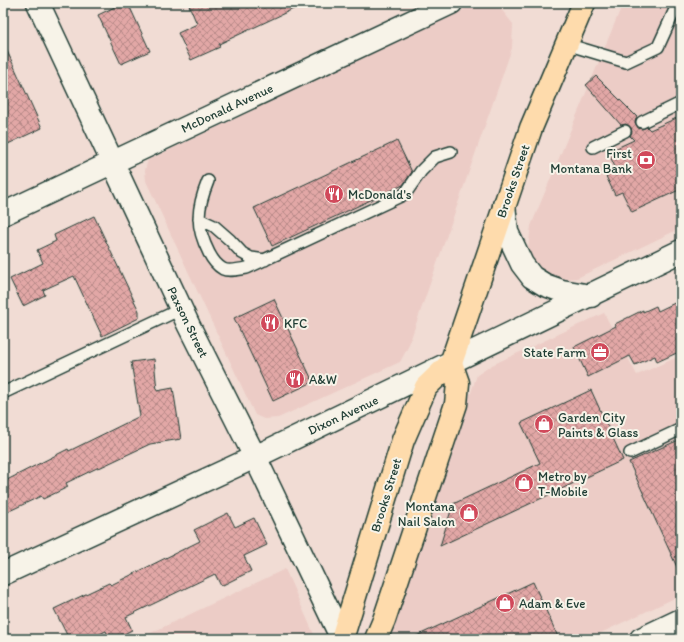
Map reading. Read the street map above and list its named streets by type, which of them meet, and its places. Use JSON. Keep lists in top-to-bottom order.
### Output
{
  "streets": {
    "highway": ["Brooks Street"],
    "street": ["McDonald Avenue", "Paxson Street", "Dixon Avenue"]
  },
  "crossings": [
    ["McDonald Avenue", "Paxson Street"],
    ["Brooks Street", "Paxson Street"],
    ["Brooks Street", "Dixon Avenue"],
    ["Paxson Street", "Dixon Avenue"]
  ],
  "places": {
    "bank": ["First Montana Bank"],
    "restaurant": ["McDonald's", "KFC", "A&W"],
    "office": ["State Farm"],
    "shop": [
      "Garden City Paints & Glass",
      "Metro by T-Mobile",
      "Montana Nail Salon",
      "Adam & Eve"
    ]
  }
}
